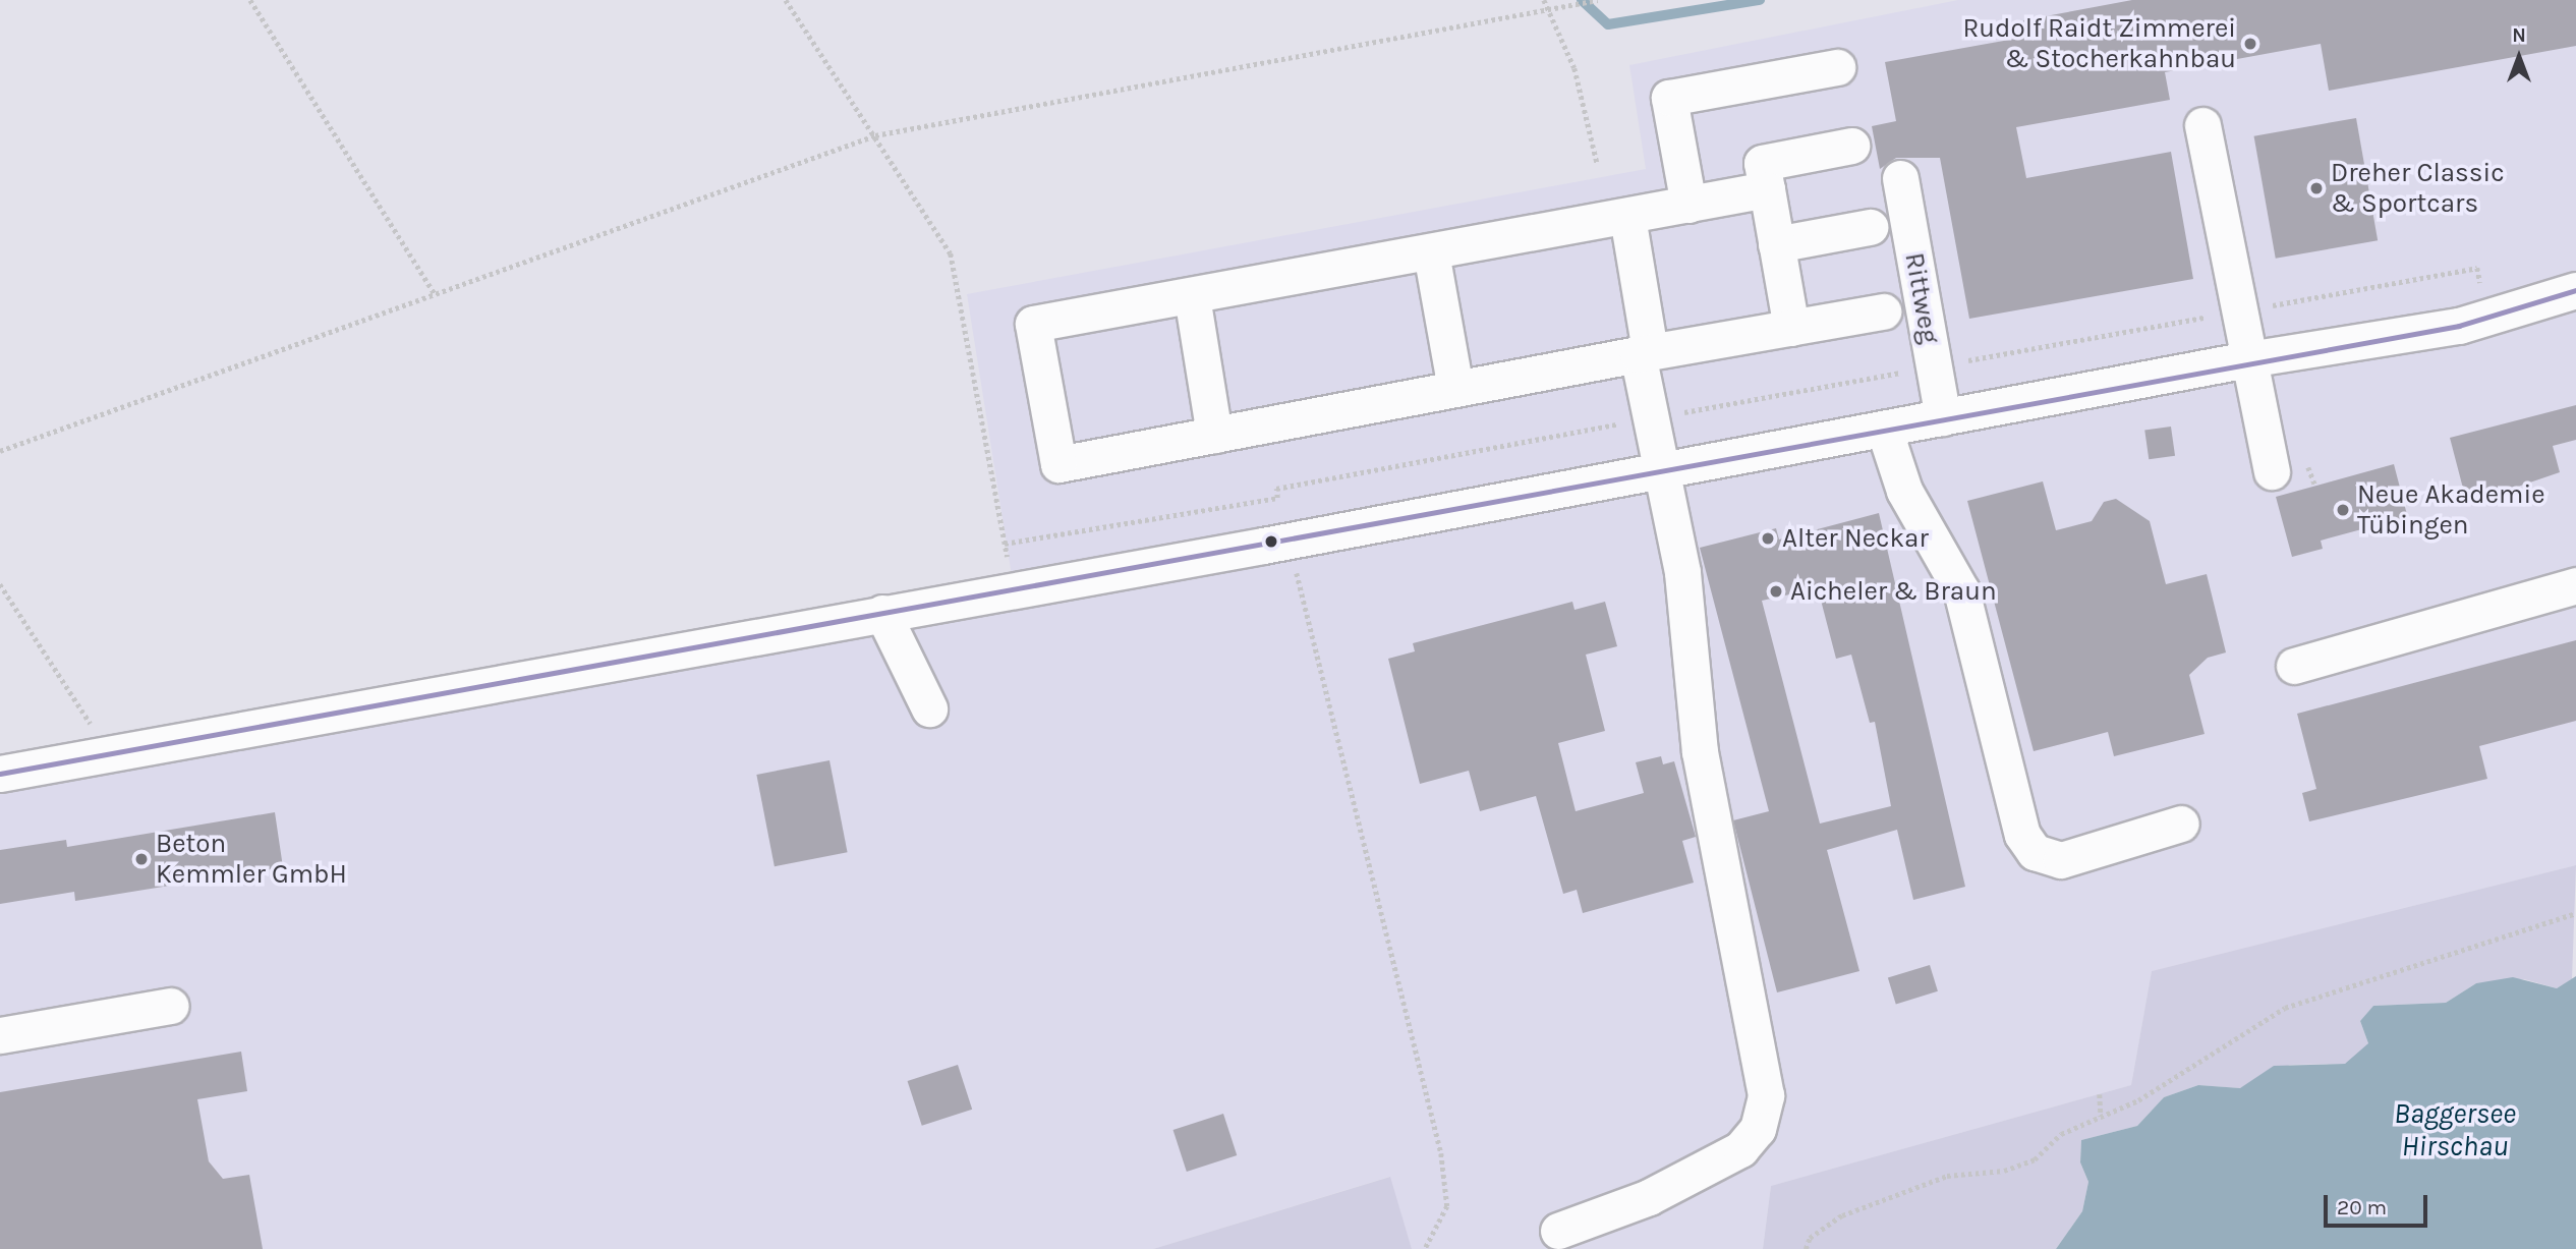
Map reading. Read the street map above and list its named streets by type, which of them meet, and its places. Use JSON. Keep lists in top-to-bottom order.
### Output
{
  "streets": {
    "street": ["Rittweg"]
  },
  "water": ["Baggersee Hirschau"],
  "places": [
    "Rudolf Raidt Zimmerei & Stocherkahnbau",
    "Dreher Classic & Sportcars",
    "Neue Akademie Tübingen",
    "Alter Neckar",
    "Aicheler & Braun",
    "Beton Kemmler GmbH"
  ],
  "scale_bar": "20 m",
  "north": "top"
}
